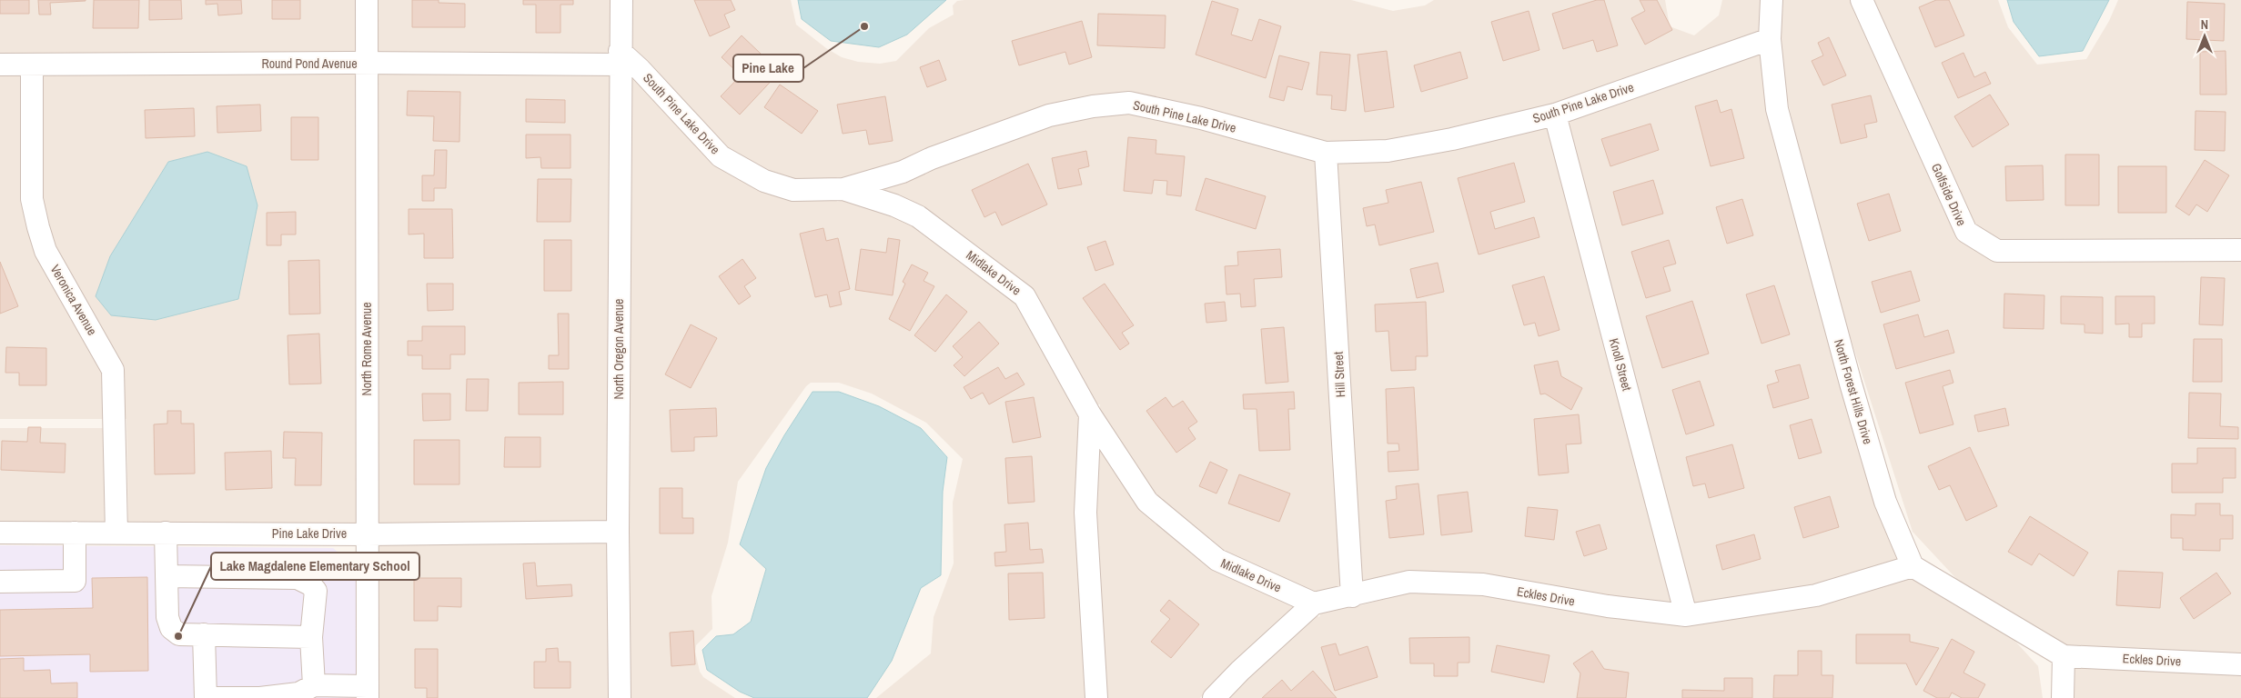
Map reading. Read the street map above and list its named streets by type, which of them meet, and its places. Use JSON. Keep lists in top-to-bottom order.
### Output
{
  "streets": {
    "street": [
      "Round Pond Avenue",
      "South Pine Lake Drive",
      "Golfside Drive",
      "Midlake Drive",
      "Veronica Avenue",
      "North Rome Avenue",
      "North Oregon Avenue",
      "Knoll Street",
      "Hill Street",
      "North Forest Hills Drive",
      "Pine Lake Drive",
      "Eckles Drive"
    ]
  },
  "crossings": [
    ["Round Pond Avenue", "South Pine Lake Drive"],
    ["Round Pond Avenue", "Veronica Avenue"],
    ["Round Pond Avenue", "North Rome Avenue"],
    ["Round Pond Avenue", "North Oregon Avenue"],
    ["South Pine Lake Drive", "Midlake Drive"],
    ["South Pine Lake Drive", "North Oregon Avenue"],
    ["South Pine Lake Drive", "Knoll Street"],
    ["South Pine Lake Drive", "Hill Street"],
    ["South Pine Lake Drive", "North Forest Hills Drive"],
    ["Midlake Drive", "Eckles Drive"],
    ["Veronica Avenue", "Pine Lake Drive"],
    ["North Rome Avenue", "Pine Lake Drive"],
    ["North Oregon Avenue", "Pine Lake Drive"],
    ["Knoll Street", "Eckles Drive"],
    ["Hill Street", "Eckles Drive"],
    ["North Forest Hills Drive", "Eckles Drive"]
  ],
  "places": ["Pine Lake", "Lake Magdalene Elementary School"],
  "north": "top"
}
